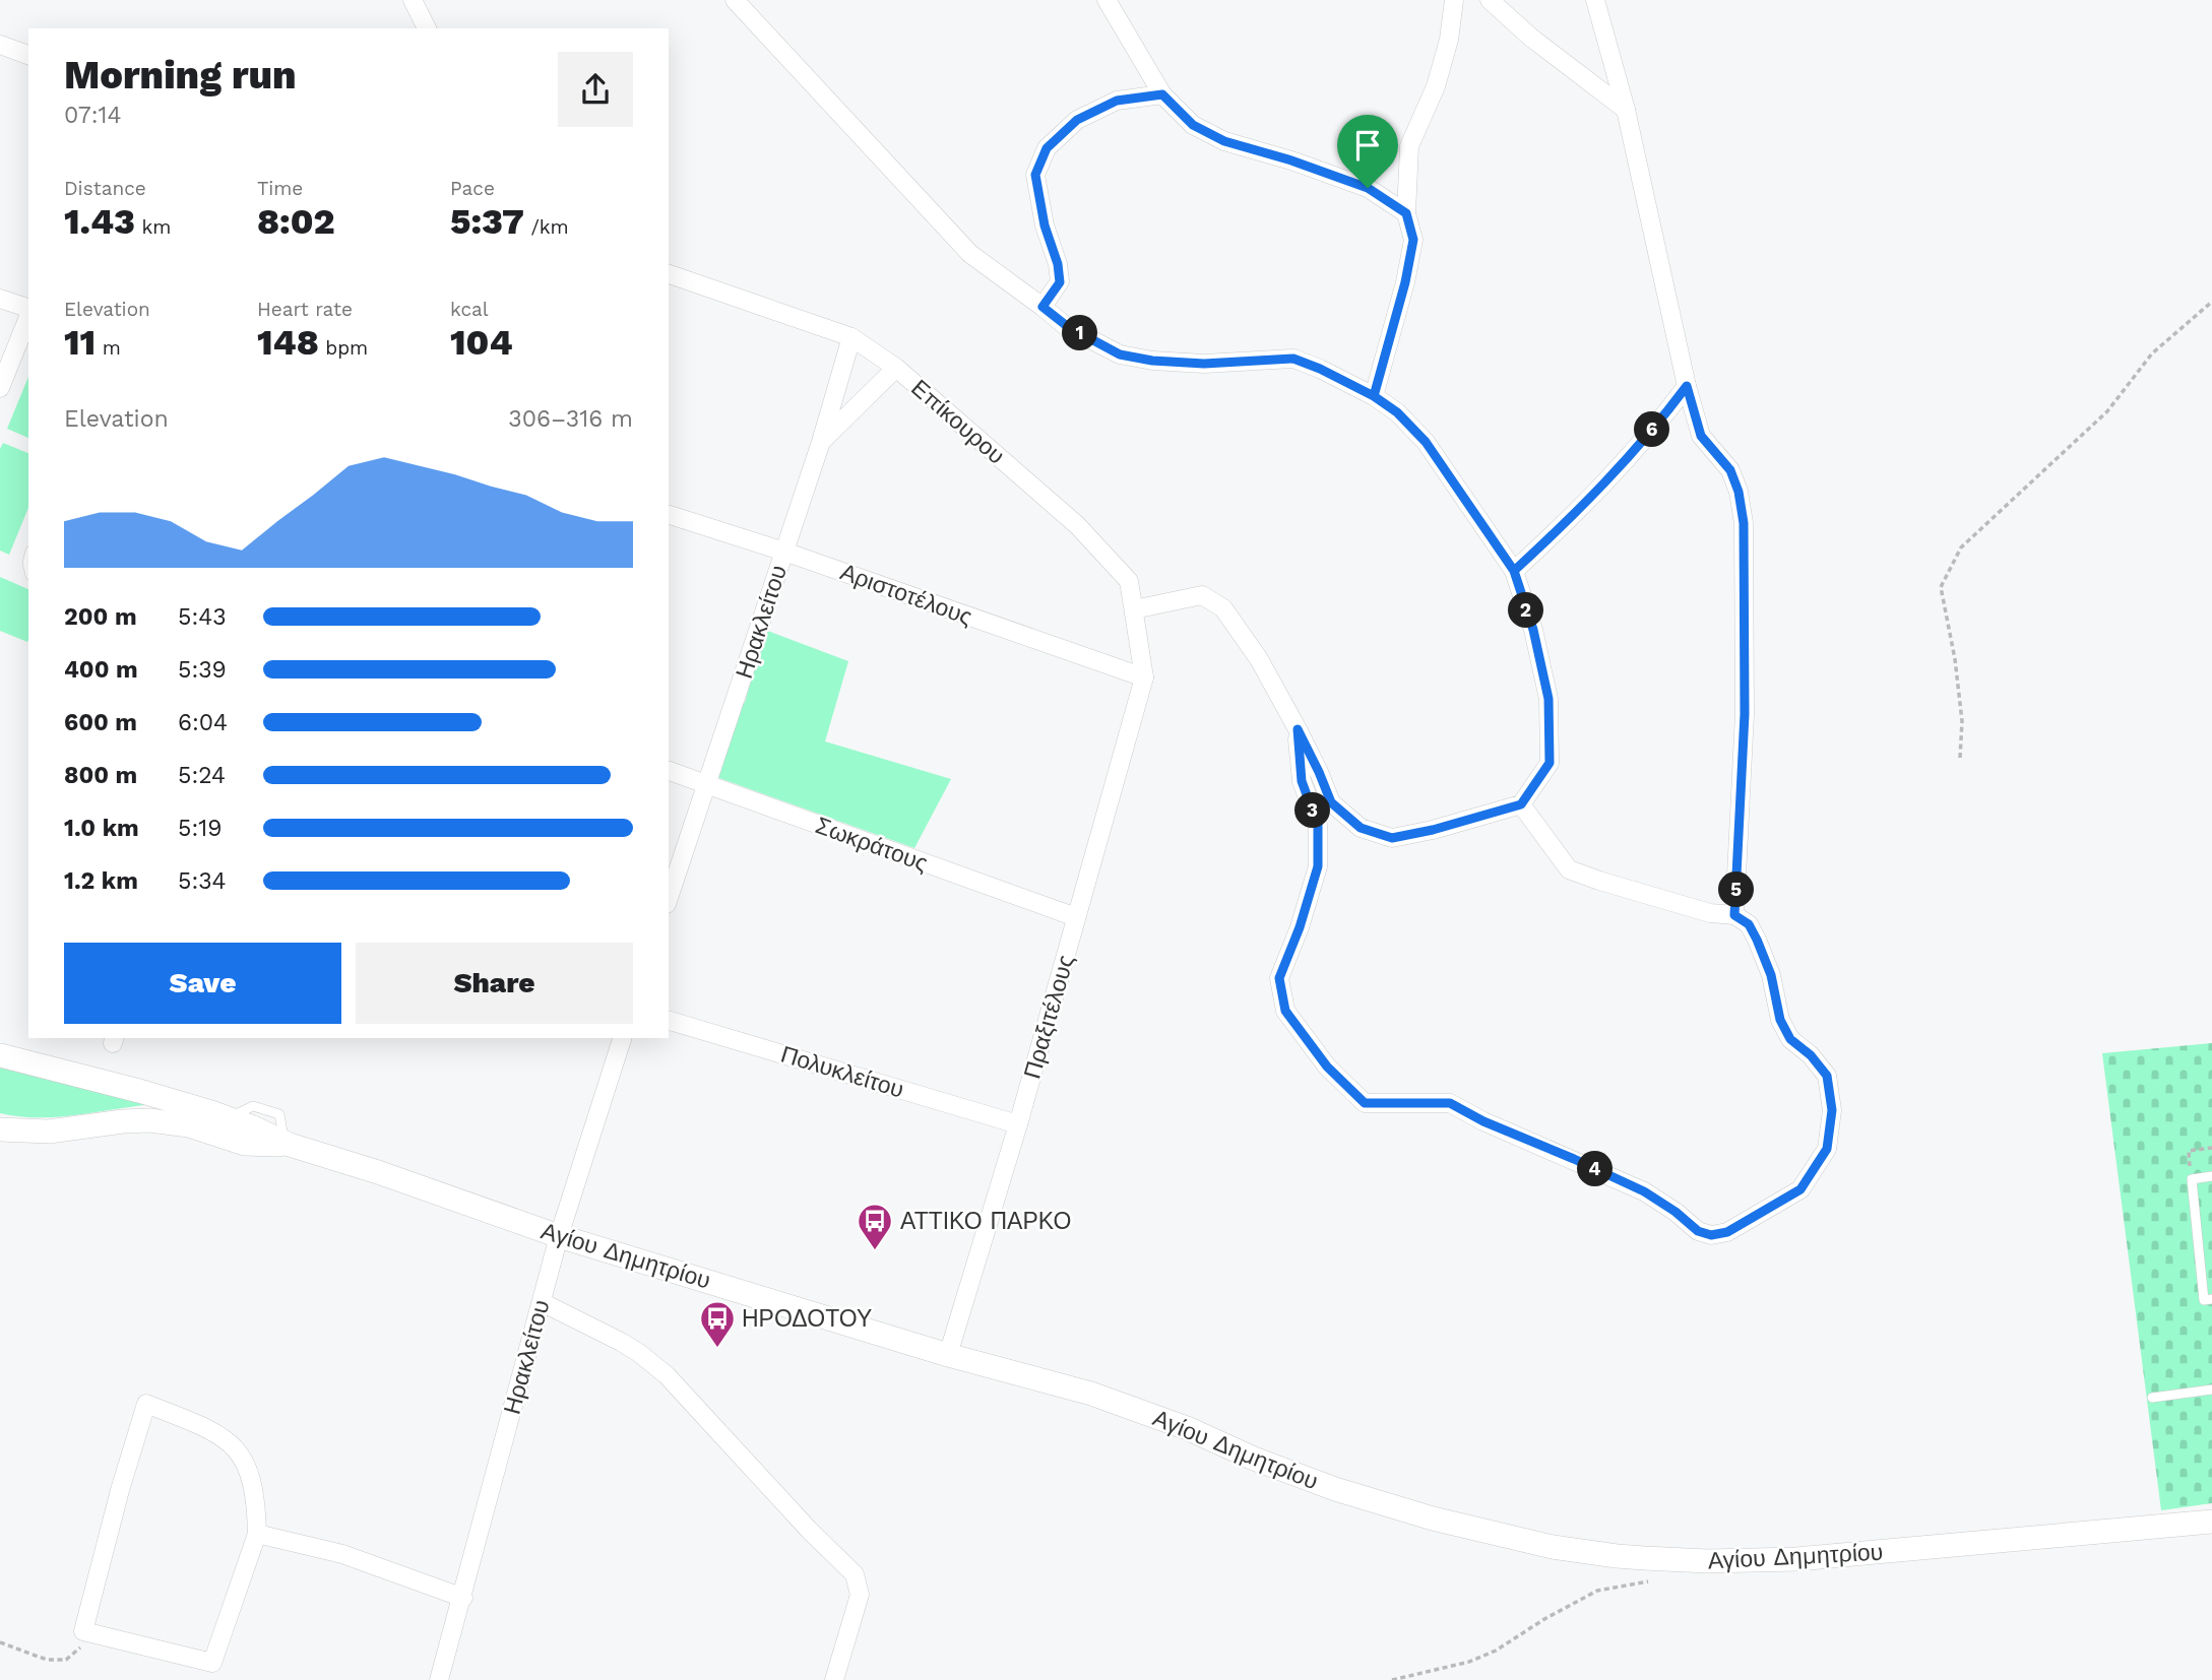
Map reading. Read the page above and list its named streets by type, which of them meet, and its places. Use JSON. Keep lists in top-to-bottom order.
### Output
{
  "streets": {
    "street": [
      "Επίκουρου",
      "Αριστοτέλους",
      "Ηρακλείτου",
      "Σωκράτους",
      "Πραξιτέλους",
      "Πολυκλείτου",
      "Αγίου Δημητρίου"
    ]
  },
  "crossings": [
    ["Επίκουρου", "Αριστοτέλους"],
    ["Επίκουρου", "Ηρακλείτου"],
    ["Επίκουρου", "Πραξιτέλους"],
    ["Αριστοτέλους", "Ηρακλείτου"],
    ["Αριστοτέλους", "Πραξιτέλους"],
    ["Ηρακλείτου", "Σωκράτους"],
    ["Ηρακλείτου", "Αγίου Δημητρίου"],
    ["Σωκράτους", "Πραξιτέλους"],
    ["Πραξιτέλους", "Πολυκλείτου"],
    ["Πραξιτέλους", "Αγίου Δημητρίου"]
  ],
  "places": {
    "bus stop": ["ΑΤΤΙΚΟ ΠΑΡΚΟ", "ΗΡΟΔΟΤΟΥ"]
  },
  "page": {
    "heading": ["Morning run", "07:14"],
    "stats": [
      ["Distance", "1.43 km"],
      ["Time", "8:02"],
      ["Pace", "5:37 /km"],
      ["Elevation", "11 m"],
      ["Heart rate", "148 bpm"],
      ["kcal", "104"]
    ],
    "pins": [
      "1",
      "6",
      "2",
      "3",
      "5",
      "4"
    ],
    "chart": ["Elevation", "306–316 m"],
    "list": [
      {
        "name": "200 m",
        "note": "5:43"
      },
      {
        "name": "400 m",
        "note": "5:39"
      },
      {
        "name": "600 m",
        "note": "6:04"
      },
      {
        "name": "800 m",
        "note": "5:24"
      },
      {
        "name": "1.0 km",
        "note": "5:19"
      },
      {
        "name": "1.2 km",
        "note": "5:34"
      }
    ],
    "buttons": ["Save", "Share"]
  }
}
